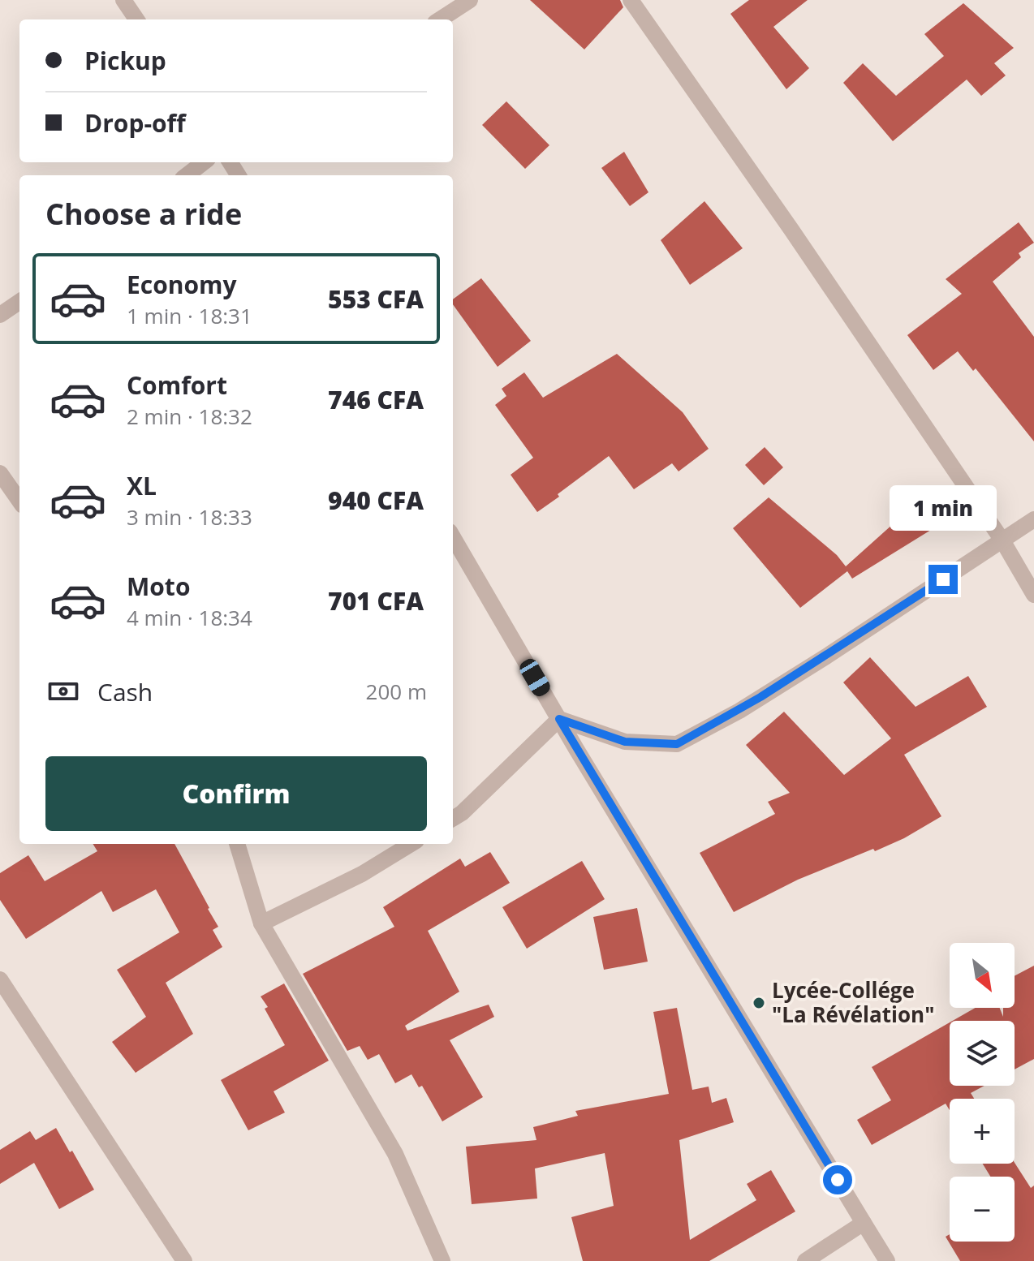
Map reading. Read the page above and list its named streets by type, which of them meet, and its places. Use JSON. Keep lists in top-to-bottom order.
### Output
{
  "places": ["Lycée-Collége \"La Révélation\""],
  "north": "bottom right",
  "page": {
    "banner": ["Pickup", "Drop-off"],
    "heading": "Choose a ride",
    "list": [
      {
        "name": "Economy",
        "note": "1 min · 18:31",
        "value": "553 CFA"
      },
      {
        "name": "Comfort",
        "note": "2 min · 18:32",
        "value": "746 CFA"
      },
      {
        "name": "XL",
        "note": "3 min · 18:33",
        "value": "940 CFA"
      },
      {
        "name": "Moto",
        "note": "4 min · 18:34",
        "value": "701 CFA"
      }
    ],
    "bubble": "1 min",
    "pay": ["Cash", "200 m"],
    "buttons": "Confirm",
    "map_buttons": ["+", "−"]
  }
}
